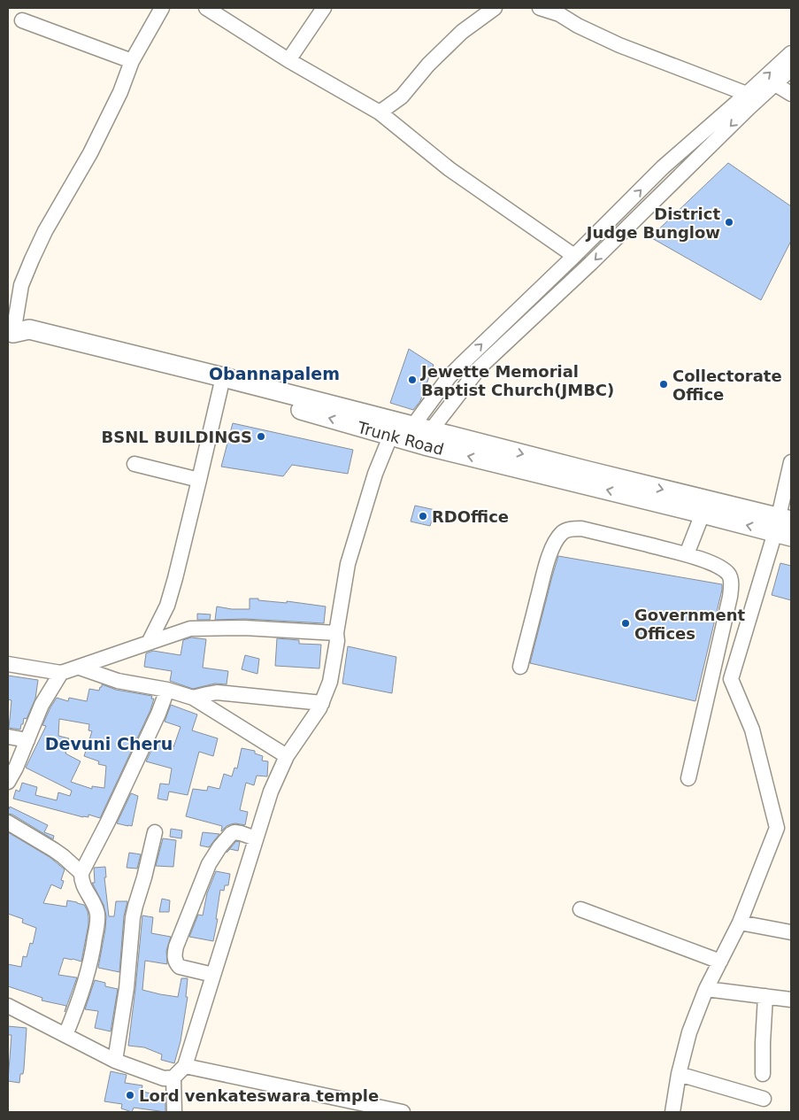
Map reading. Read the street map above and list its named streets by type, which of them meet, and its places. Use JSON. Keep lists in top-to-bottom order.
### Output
{
  "streets": {
    "main road": ["Trunk Road"]
  },
  "districts": ["Obannapalem", "Devuni Cheru"],
  "places": [
    "District Judge Bunglow",
    "Jewette Memorial Baptist Church(JMBC)",
    "Collectorate Office",
    "BSNL BUILDINGS",
    "RDOffice",
    "Government Offices",
    "Lord venkateswara temple"
  ]
}
